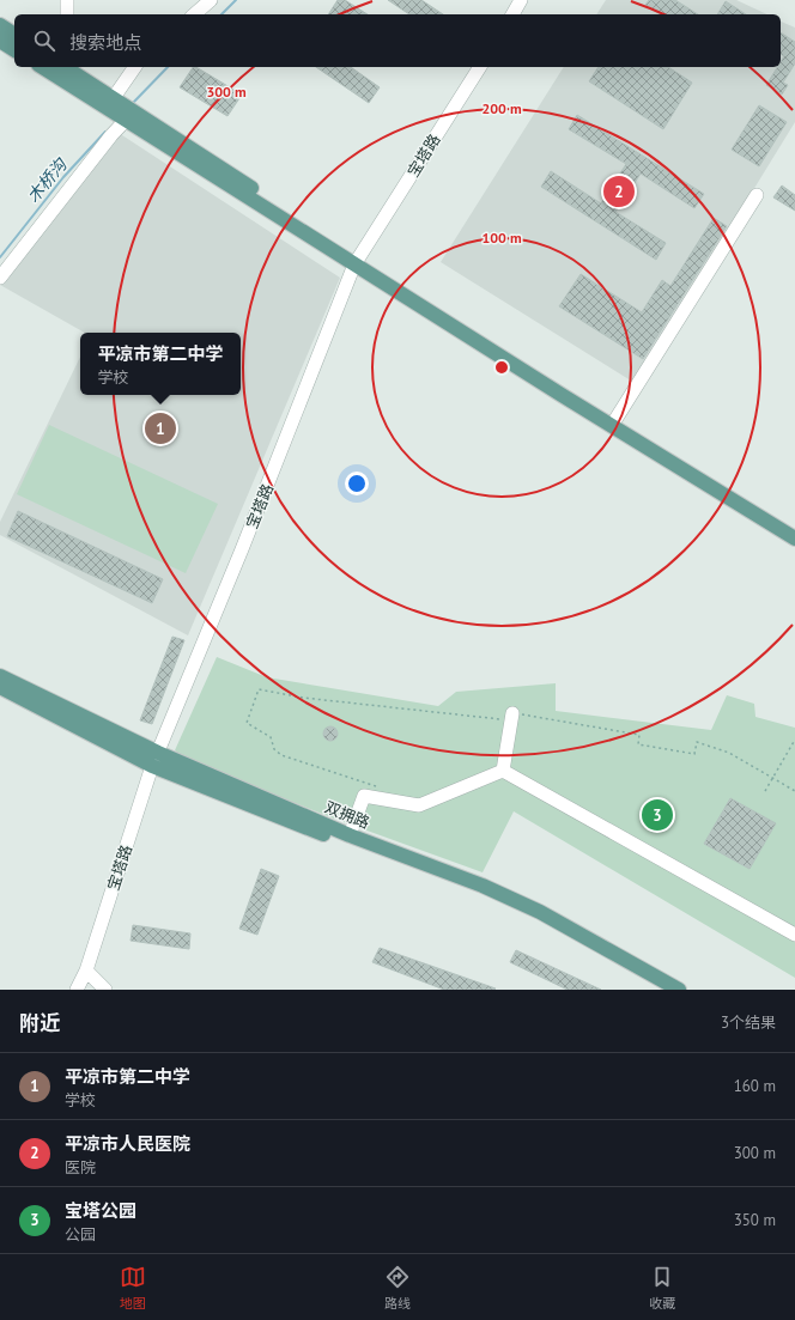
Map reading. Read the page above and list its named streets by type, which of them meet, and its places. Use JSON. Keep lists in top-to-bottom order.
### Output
{
  "streets": {
    "main road": ["双拥路"],
    "street": ["宝塔路"]
  },
  "crossings": [
    ["宝塔路", "双拥路"]
  ],
  "water": ["木桥沟"],
  "page": {
    "search": "搜索地点",
    "pins": ["2", "1", "3"],
    "popup": ["平凉市第二中学", "学校"],
    "heading": ["附近", "3个结果"],
    "list": [
      {
        "mark": "1",
        "name": "平凉市第二中学",
        "note": "学校",
        "value": "160 m"
      },
      {
        "mark": "2",
        "name": "平凉市人民医院",
        "note": "医院",
        "value": "300 m"
      },
      {
        "mark": "3",
        "name": "宝塔公园",
        "note": "公园",
        "value": "350 m"
      }
    ],
    "nav": ["地图", "路线", "收藏"]
  },
  "rings": ["300 m", "200 m", "100 m"]
}
